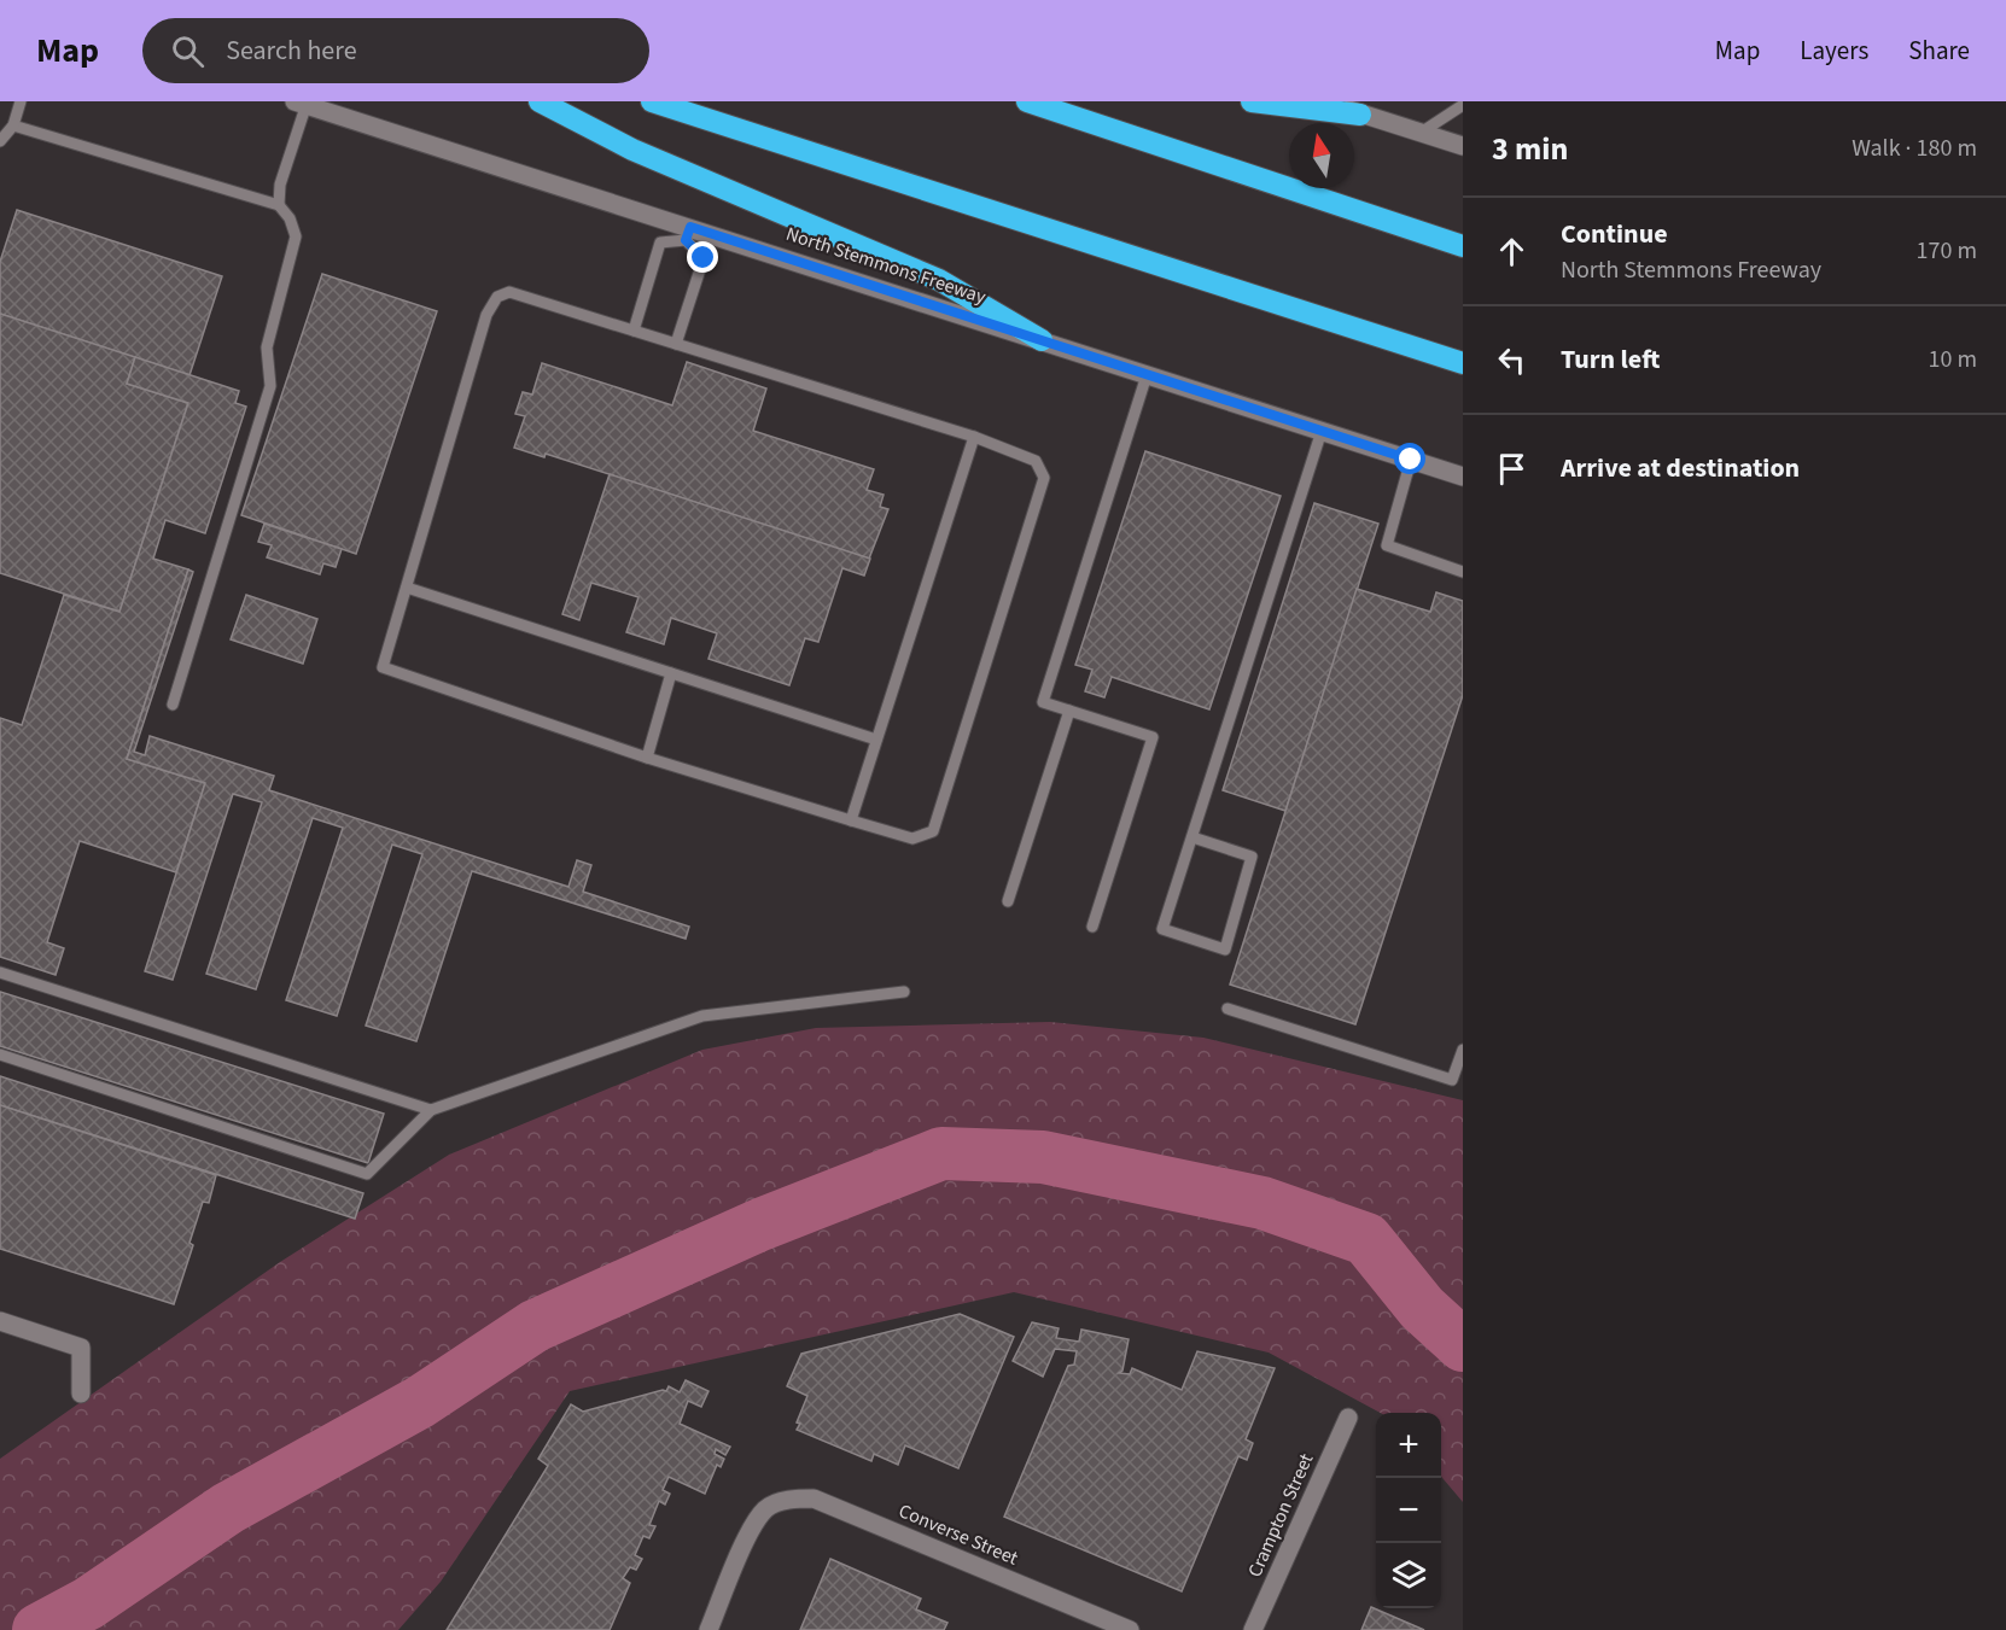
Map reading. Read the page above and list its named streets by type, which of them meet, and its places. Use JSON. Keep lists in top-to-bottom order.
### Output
{
  "streets": {
    "main road": ["North Stemmons Freeway", "Crampton Street", "Converse Street"]
  },
  "north": "top",
  "page": {
    "header": "Map",
    "search": "Search here",
    "nav": ["Map", "Layers", "Share"],
    "heading": ["3 min", "Walk · 180 m"],
    "list": [
      ["Continue", "North Stemmons Freeway", "170 m"],
      ["Turn left", "10 m"],
      "Arrive at destination"
    ],
    "map_buttons": ["+", "−"]
  }
}
